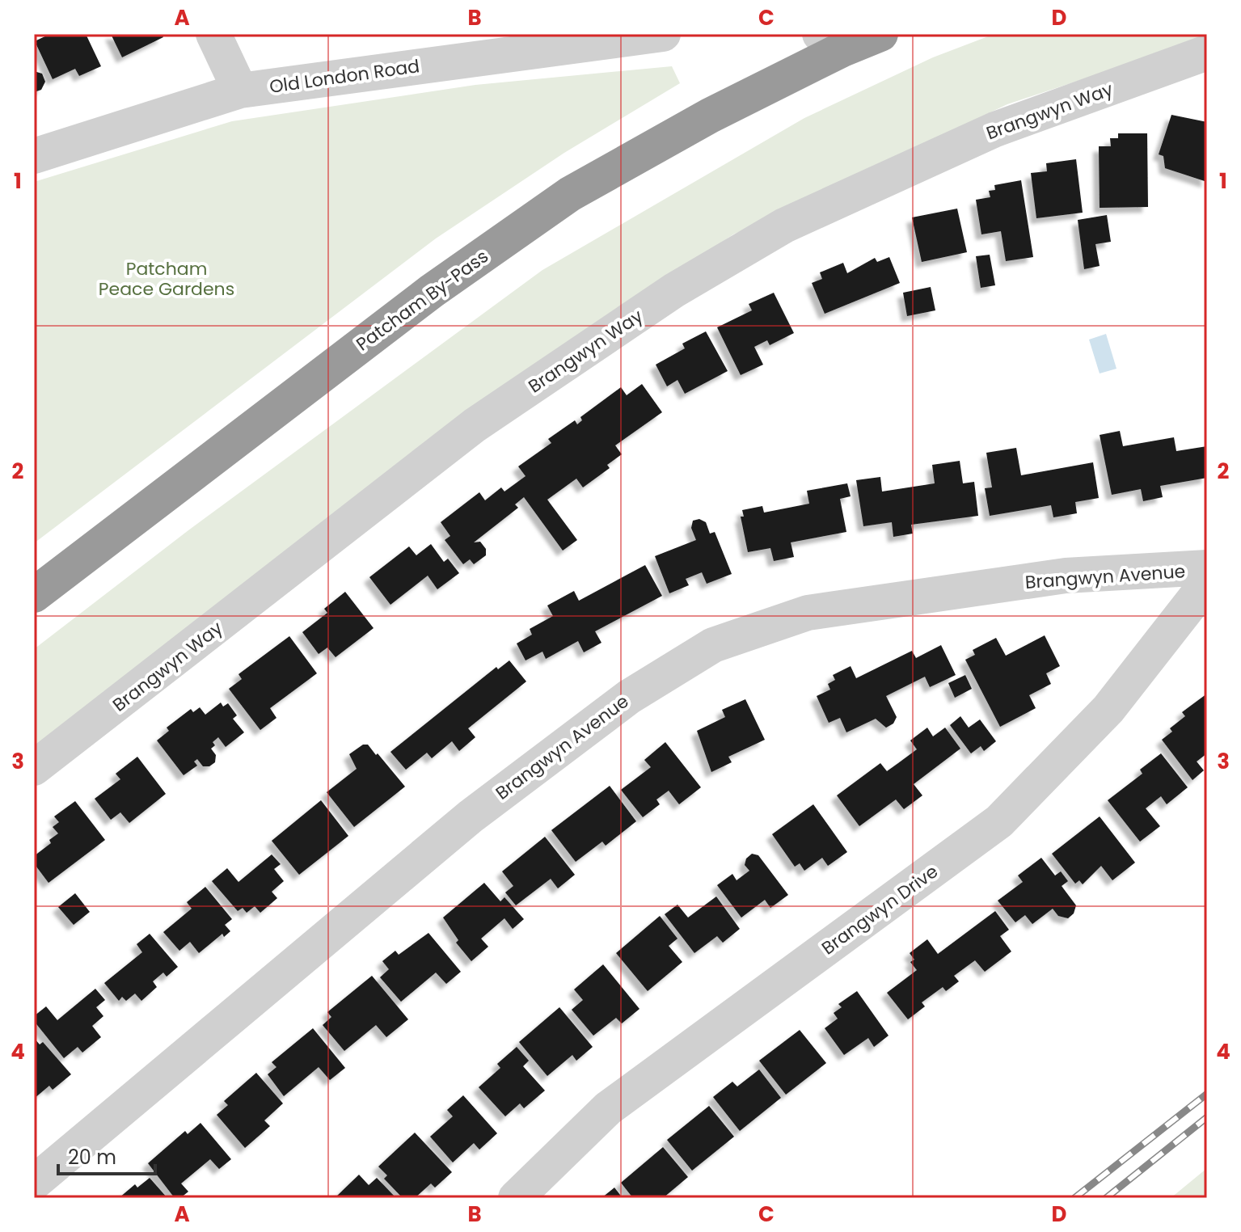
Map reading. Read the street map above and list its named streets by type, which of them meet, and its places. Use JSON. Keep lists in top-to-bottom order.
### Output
{
  "streets": {
    "highway": ["Patcham By-Pass"],
    "street": [
      "Old London Road",
      "Brangwyn Way",
      "Brangwyn Avenue",
      "Brangwyn Drive"
    ]
  },
  "parks": ["Patcham Peace Gardens"],
  "scale_bar": "20 m",
  "grid": {
    "columns": [
      "A",
      "B",
      "C",
      "D"
    ],
    "rows": [
      "1",
      "2",
      "3",
      "4"
    ]
  }
}
